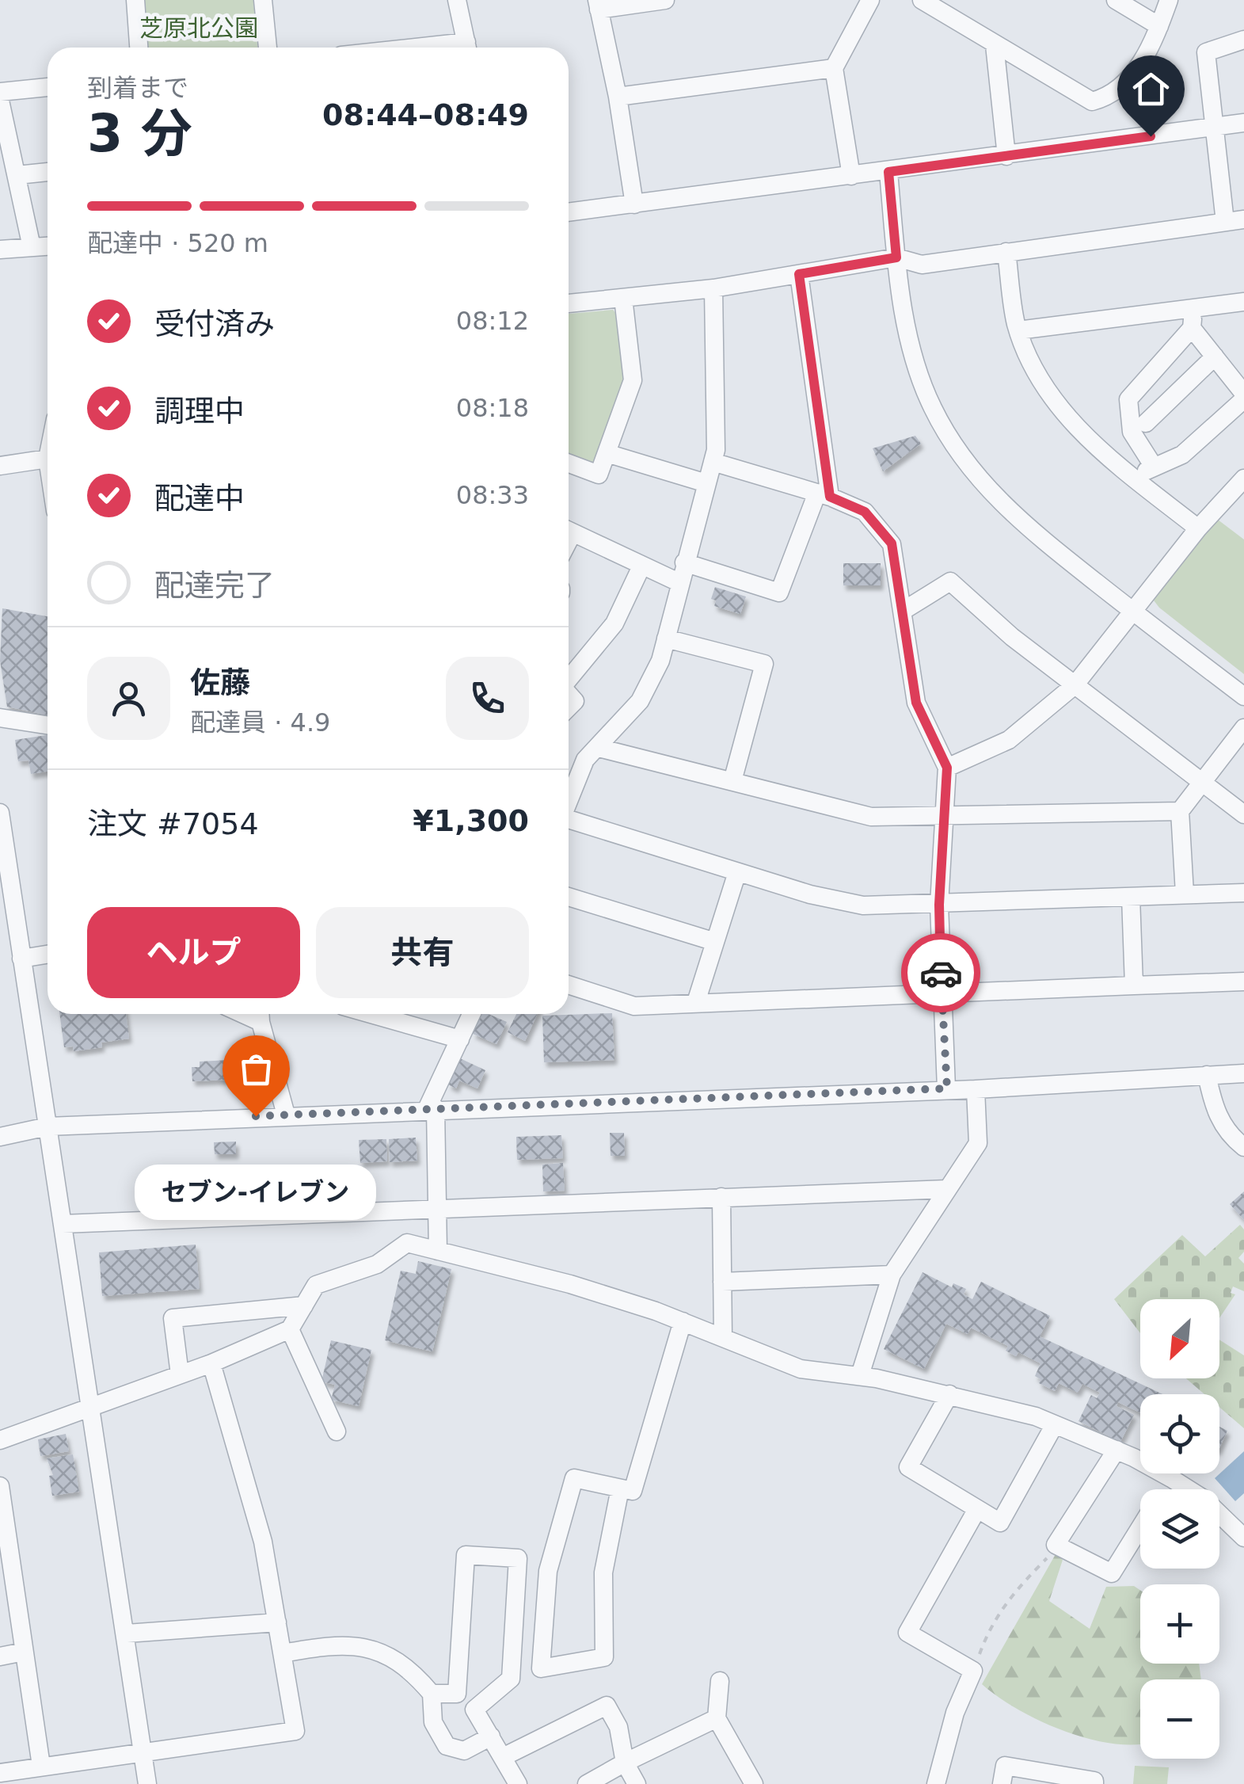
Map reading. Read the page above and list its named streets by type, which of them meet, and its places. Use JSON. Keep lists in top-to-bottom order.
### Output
{
  "parks": ["芝原北公園"],
  "places": ["セブン-イレブン"],
  "north": "bottom left",
  "page": {
    "heading": ["3 分", "到着まで", "08:44–08:49"],
    "panel": [
      "佐藤",
      "配達員 · 4.9",
      "注文 #7054",
      "¥1,300"
    ],
    "bar": "配達中 · 520 m",
    "list": [
      ["受付済み", "08:12"],
      ["調理中", "08:18"],
      ["配達中", "08:33"],
      "配達完了"
    ],
    "buttons": ["ヘルプ", "共有"],
    "bubble": "セブン-イレブン",
    "map_buttons": ["+", "−"]
  }
}
